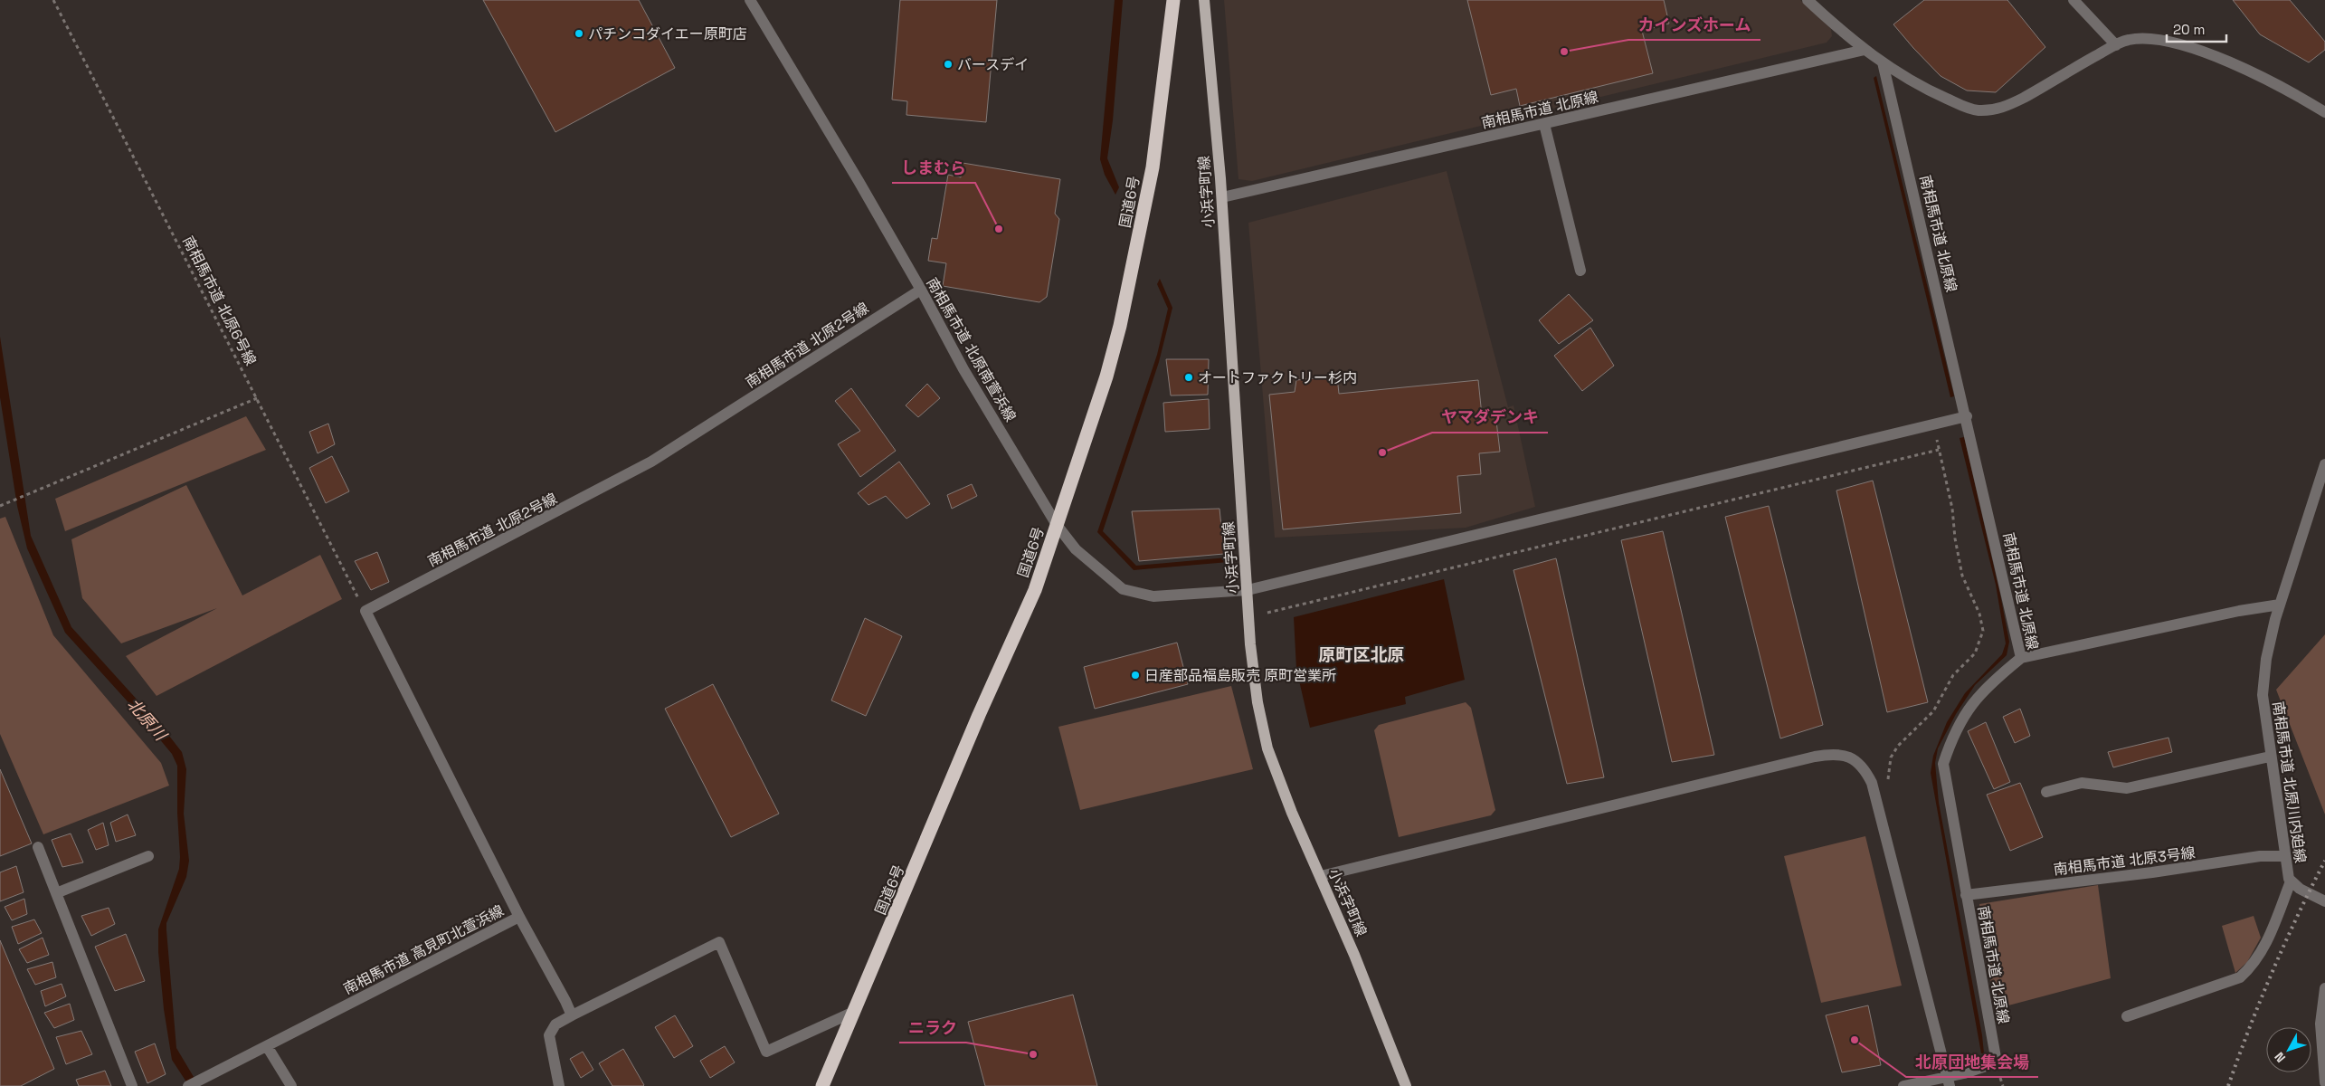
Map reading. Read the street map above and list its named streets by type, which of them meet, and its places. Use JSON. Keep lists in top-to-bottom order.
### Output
{
  "streets": {
    "highway": ["国道6号"],
    "main road": ["小浜字町線"],
    "street": [
      "南相馬市道 北原線",
      "南相馬市道 北原2号線",
      "南相馬市道 北原南萱浜線",
      "南相馬市道 北原川内廹線",
      "南相馬市道 北原3号線",
      "南相馬市道 高見町北萱浜線"
    ],
    "path": ["南相馬市道 北原6号線"]
  },
  "crossings": [
    ["南相馬市道 北原線", "小浜字町線"],
    ["南相馬市道 北原線", "南相馬市道 北原南萱浜線"],
    ["南相馬市道 北原線", "南相馬市道 北原3号線"],
    ["小浜字町線", "南相馬市道 北原南萱浜線"],
    ["国道6号", "南相馬市道 北原南萱浜線"],
    ["南相馬市道 北原6号線", "南相馬市道 北原2号線"],
    ["南相馬市道 北原2号線", "南相馬市道 北原南萱浜線"],
    ["南相馬市道 北原川内廹線", "南相馬市道 北原3号線"]
  ],
  "districts": ["原町区北原"],
  "water": ["北原川"],
  "places": [
    "パチンコダイエー原町店",
    "カインズホーム",
    "バースデイ",
    "しまむら",
    "オートファクトリー杉内",
    "ヤマダデンキ",
    "日産部品福島販売 原町営業所",
    "北原団地集会場",
    "ニラク"
  ],
  "scale_bar": "20 m",
  "north": "bottom left"
}
